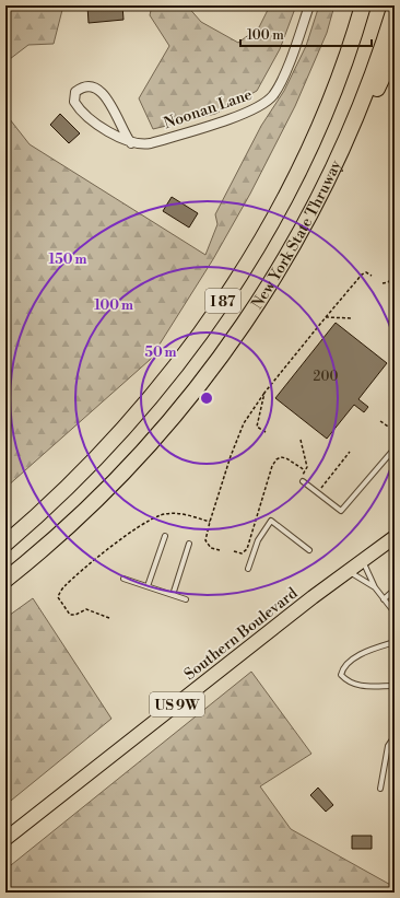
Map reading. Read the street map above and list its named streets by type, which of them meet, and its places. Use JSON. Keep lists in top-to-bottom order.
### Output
{
  "streets": {
    "highway": ["New York State Thruway", "I 87"],
    "main road": ["Southern Boulevard", "US 9W"],
    "street": ["Noonan Lane"]
  },
  "house_numbers": ["200"],
  "scale_bar": "100 m",
  "rings": ["150 m", "100 m", "50 m"]
}
